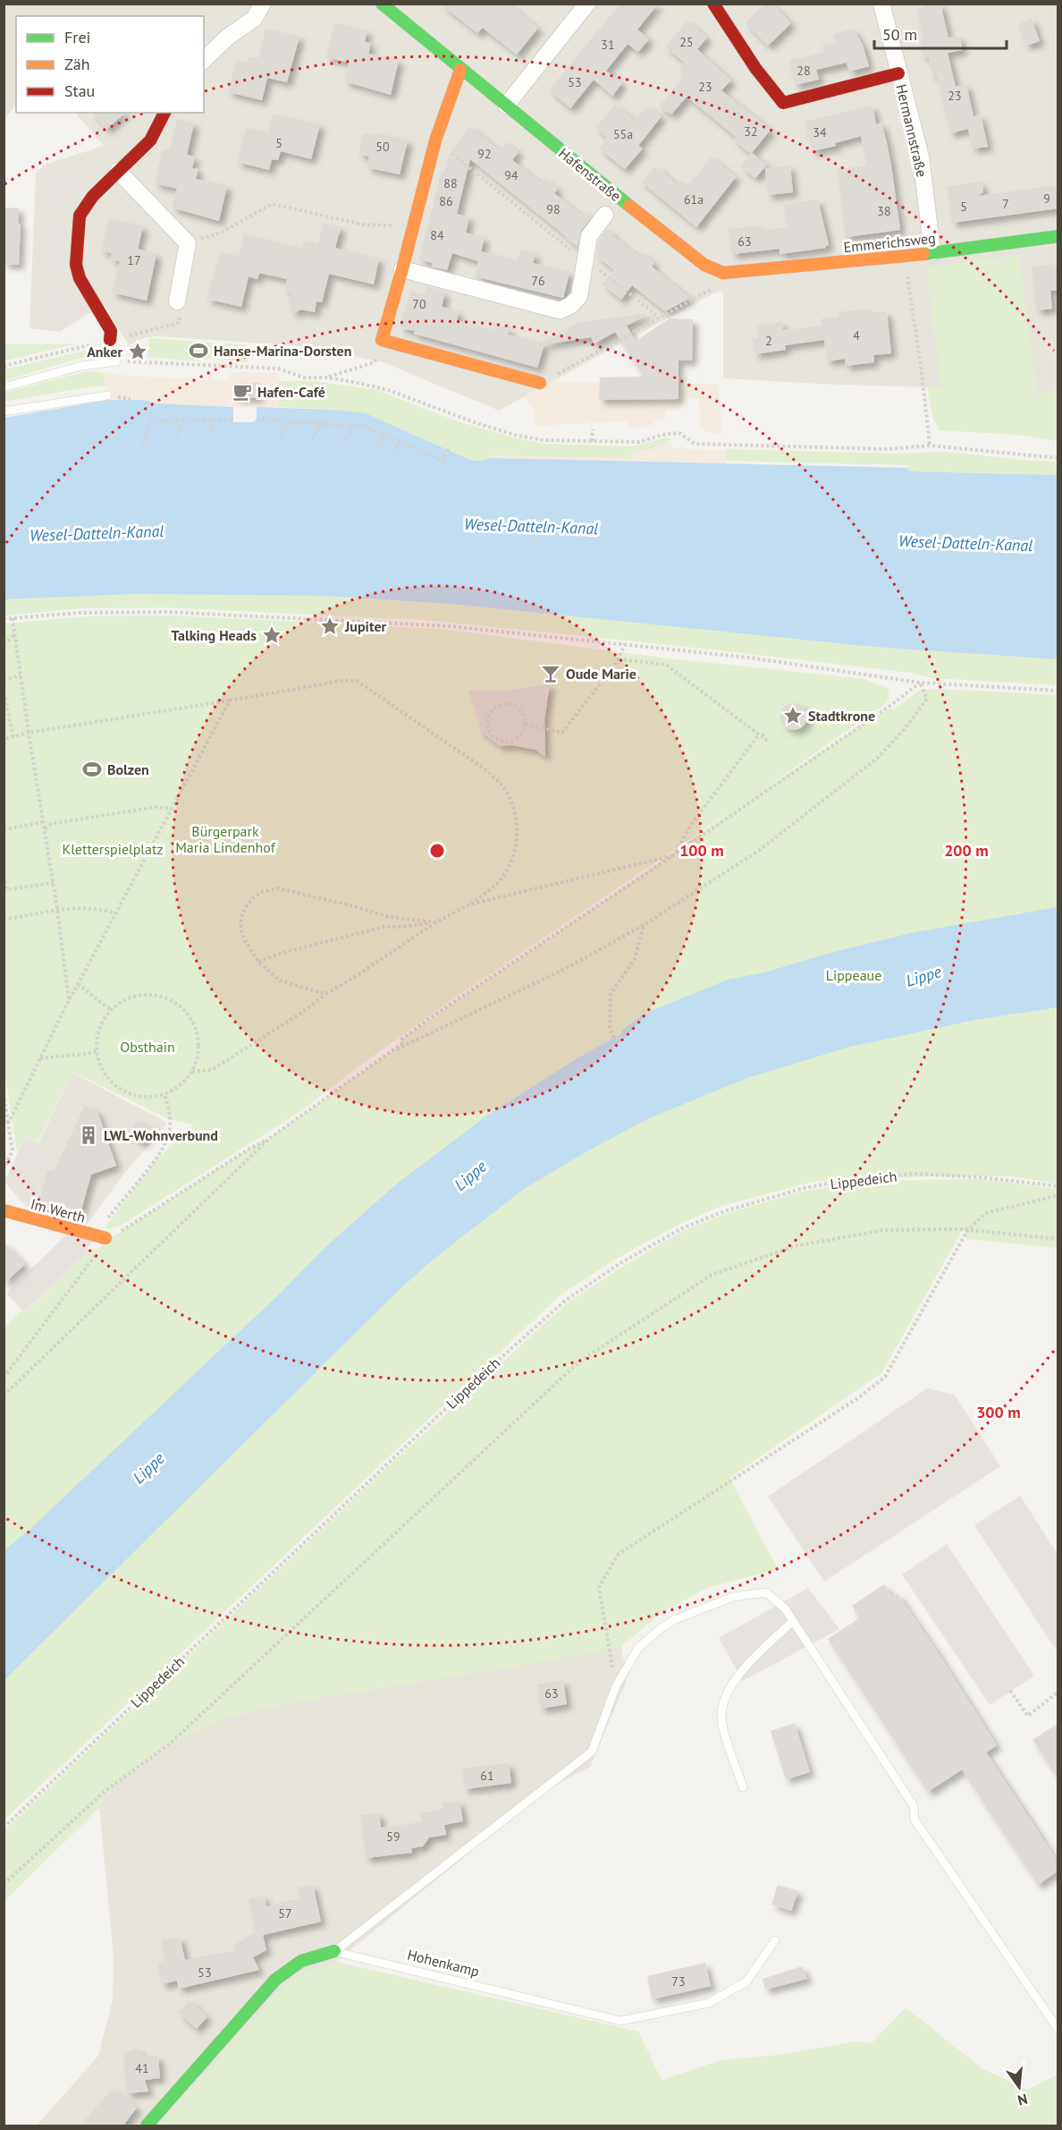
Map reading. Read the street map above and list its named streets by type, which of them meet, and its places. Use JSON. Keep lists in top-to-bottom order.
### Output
{
  "streets": {
    "street": [
      "Hermannstraße",
      "Hafenstraße",
      "Emmerichsweg",
      "Im Werth"
    ],
    "lane": ["Hohenkamp"],
    "path": ["Lippedeich"]
  },
  "crossings": [
    ["Hermannstraße", "Emmerichsweg"],
    ["Hafenstraße", "Emmerichsweg"]
  ],
  "water": ["Wesel-Datteln-Kanal", "Lippe"],
  "parks": [
    "Bürgerpark Maria Lindenhof",
    "Kletterspielplatz",
    "Lippeaue",
    "Obsthain"
  ],
  "places": {
    "sports": ["Hanse-Marina-Dorsten", "Bolzen"],
    "place": [
      "Anker",
      "Jupiter",
      "Talking Heads",
      "Stadtkrone"
    ],
    "cafe": ["Hafen-Café"],
    "bar": ["Oude Marie"],
    "building": ["LWL-Wohnverbund"]
  },
  "house_numbers": [
    "25",
    "31",
    "28",
    "53",
    "23",
    "23",
    "32",
    "34",
    "55a",
    "5",
    "50",
    "92",
    "94",
    "88",
    "9",
    "61a",
    "86",
    "7",
    "5",
    "98",
    "38",
    "84",
    "63",
    "17",
    "76",
    "70",
    "4",
    "2",
    "63",
    "61",
    "59",
    "57",
    "53",
    "73",
    "41"
  ],
  "legend": ["Frei", "Zäh", "Stau"],
  "scale_bar": "50 m",
  "north": "bottom",
  "rings": ["100 m", "200 m", "300 m"]
}
